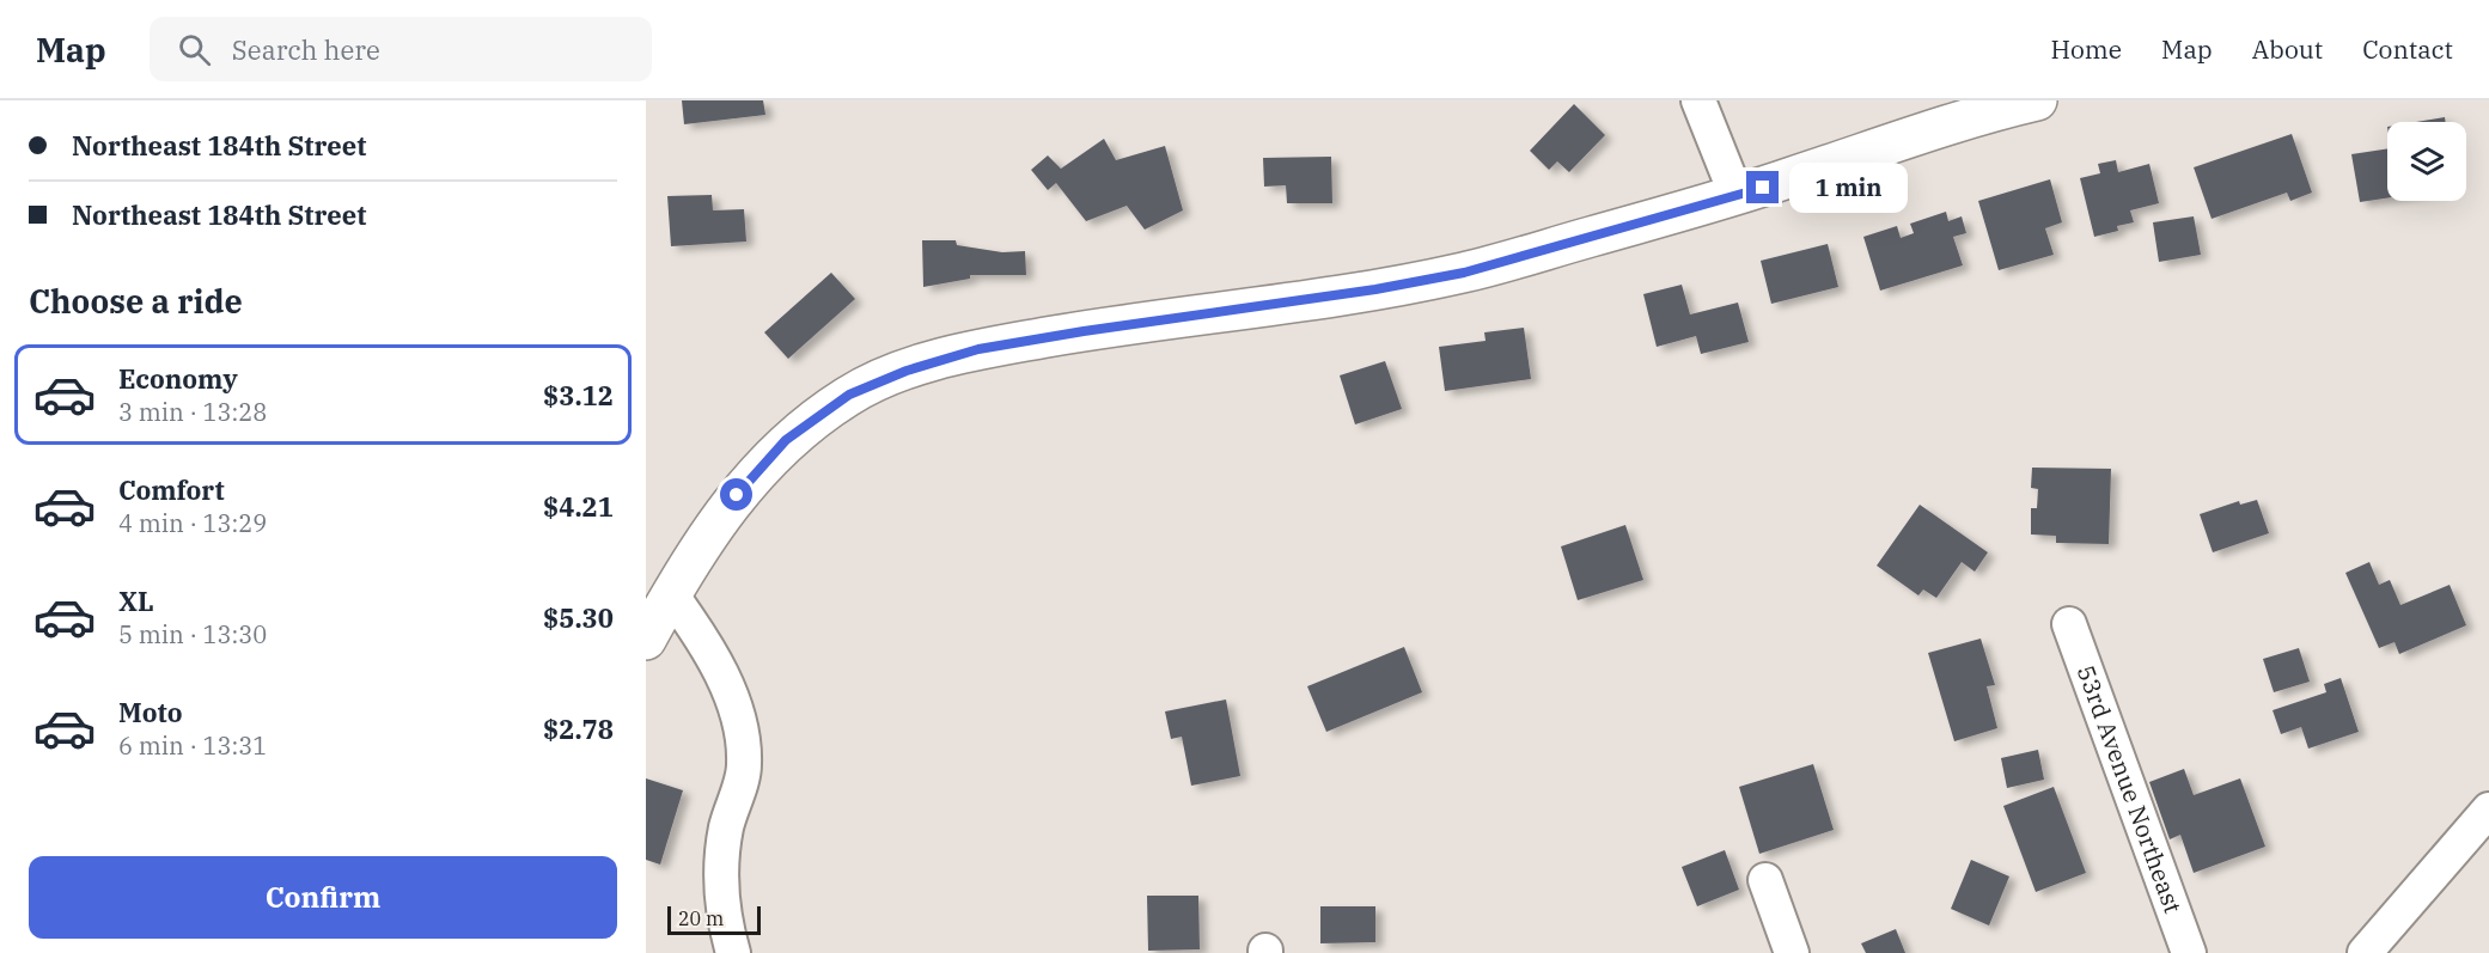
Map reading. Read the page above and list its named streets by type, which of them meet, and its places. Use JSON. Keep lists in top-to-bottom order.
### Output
{
  "streets": {
    "street": ["53rd Avenue Northeast"]
  },
  "scale_bar": "20 m",
  "page": {
    "header": "Map",
    "search": "Search here",
    "nav": [
      "Home",
      "Map",
      "About",
      "Contact"
    ],
    "banner": ["Northeast 184th Street", "Northeast 184th Street"],
    "bubble": "1 min",
    "heading": "Choose a ride",
    "list": [
      {
        "name": "Economy",
        "note": "3 min · 13:28",
        "value": "$3.12"
      },
      {
        "name": "Comfort",
        "note": "4 min · 13:29",
        "value": "$4.21"
      },
      {
        "name": "XL",
        "note": "5 min · 13:30",
        "value": "$5.30"
      },
      {
        "name": "Moto",
        "note": "6 min · 13:31",
        "value": "$2.78"
      }
    ],
    "buttons": "Confirm",
    "scale": "20 m"
  }
}
